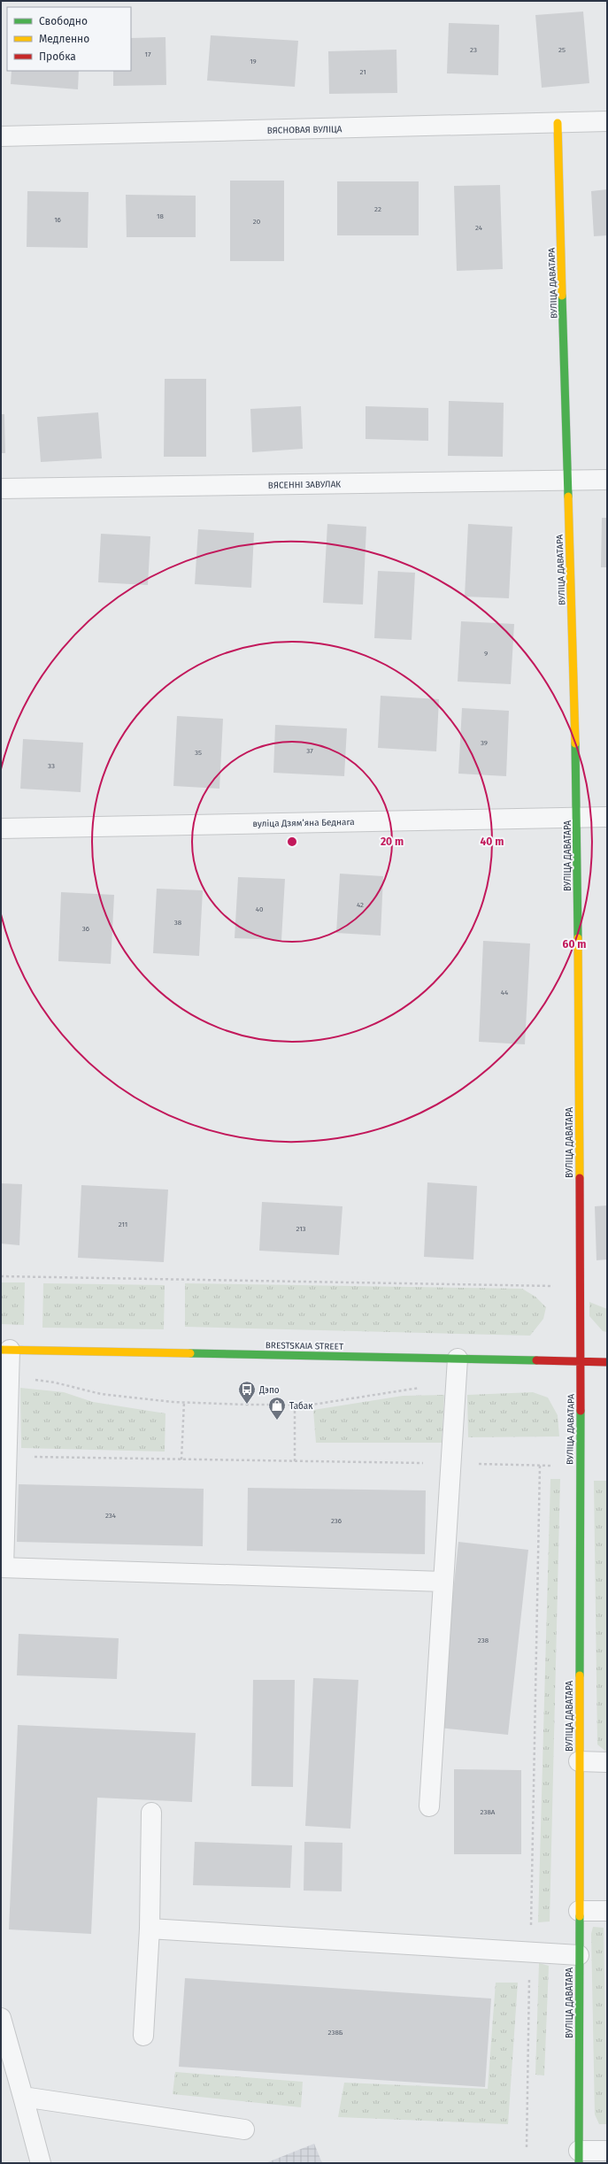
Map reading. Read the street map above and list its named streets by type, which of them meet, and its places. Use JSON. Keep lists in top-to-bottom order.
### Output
{
  "streets": {
    "street": [
      "ВЯСНОВАЯ ВУЛІЦА",
      "ВУЛІЦА ДАВАТАРА",
      "ВЯСЕННІ ЗАВУЛАК",
      "вуліца Дзямʼяна Беднага",
      "BRESTSKAIA STREET"
    ]
  },
  "crossings": [
    ["ВЯСНОВАЯ ВУЛІЦА", "ВУЛІЦА ДАВАТАРА"],
    ["ВУЛІЦА ДАВАТАРА", "ВЯСЕННІ ЗАВУЛАК"],
    ["ВУЛІЦА ДАВАТАРА", "вуліца Дзямʼяна Беднага"],
    ["ВУЛІЦА ДАВАТАРА", "BRESTSKAIA STREET"]
  ],
  "places": {
    "bus stop": ["Дэпо"],
    "shop": ["Табак"]
  },
  "house_numbers": [
    "23",
    "25",
    "17",
    "19",
    "21",
    "22",
    "18",
    "16",
    "20",
    "24",
    "9",
    "39",
    "37",
    "35",
    "33",
    "42",
    "40",
    "38",
    "36",
    "44",
    "211",
    "213",
    "234",
    "236",
    "238",
    "238А",
    "238Б"
  ],
  "legend": ["Свободно", "Медленно", "Пробка"],
  "rings": ["20 m", "40 m", "60 m"]
}
